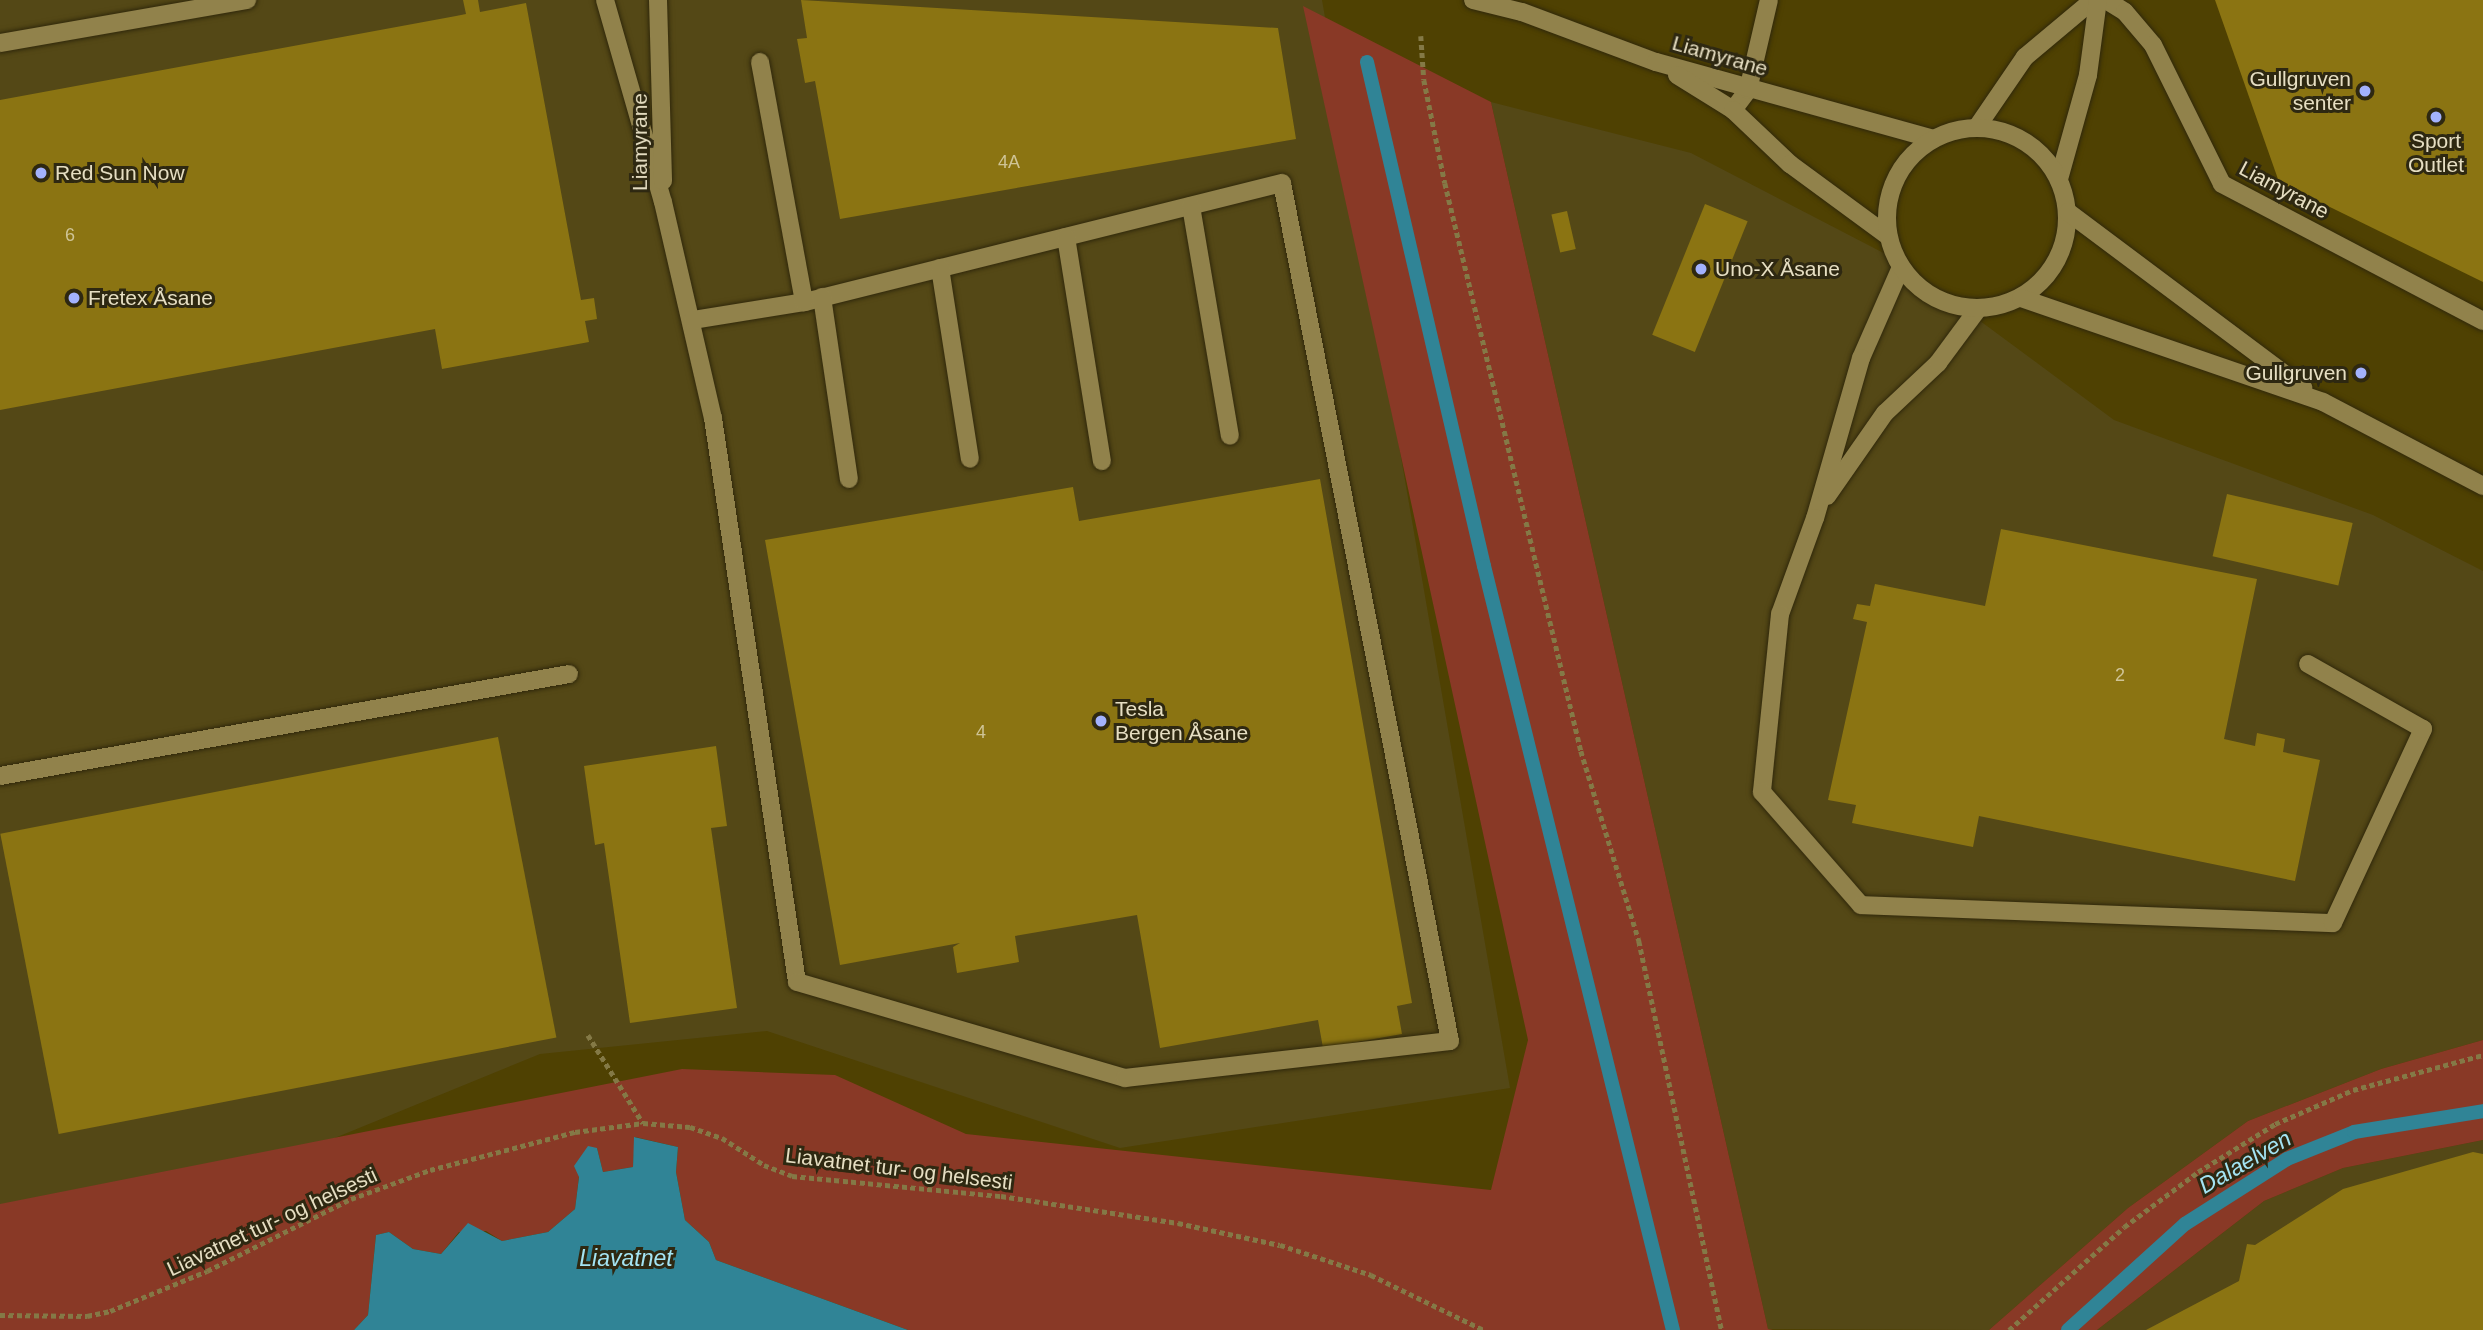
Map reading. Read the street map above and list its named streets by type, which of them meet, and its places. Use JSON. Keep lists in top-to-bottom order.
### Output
{
  "streets": {
    "main road": ["Liamyrane"],
    "path": ["Liavatnet tur- og helsesti"]
  },
  "water": ["Dalaelven", "Liavatnet"],
  "places": [
    "Gullgruven senter",
    "Sport Outlet",
    "Red Sun Now",
    "Uno-X Åsane",
    "Fretex Åsane",
    "Gullgruven",
    "Tesla Bergen Åsane"
  ],
  "house_numbers": [
    "4A",
    "6",
    "2",
    "4"
  ]
}
